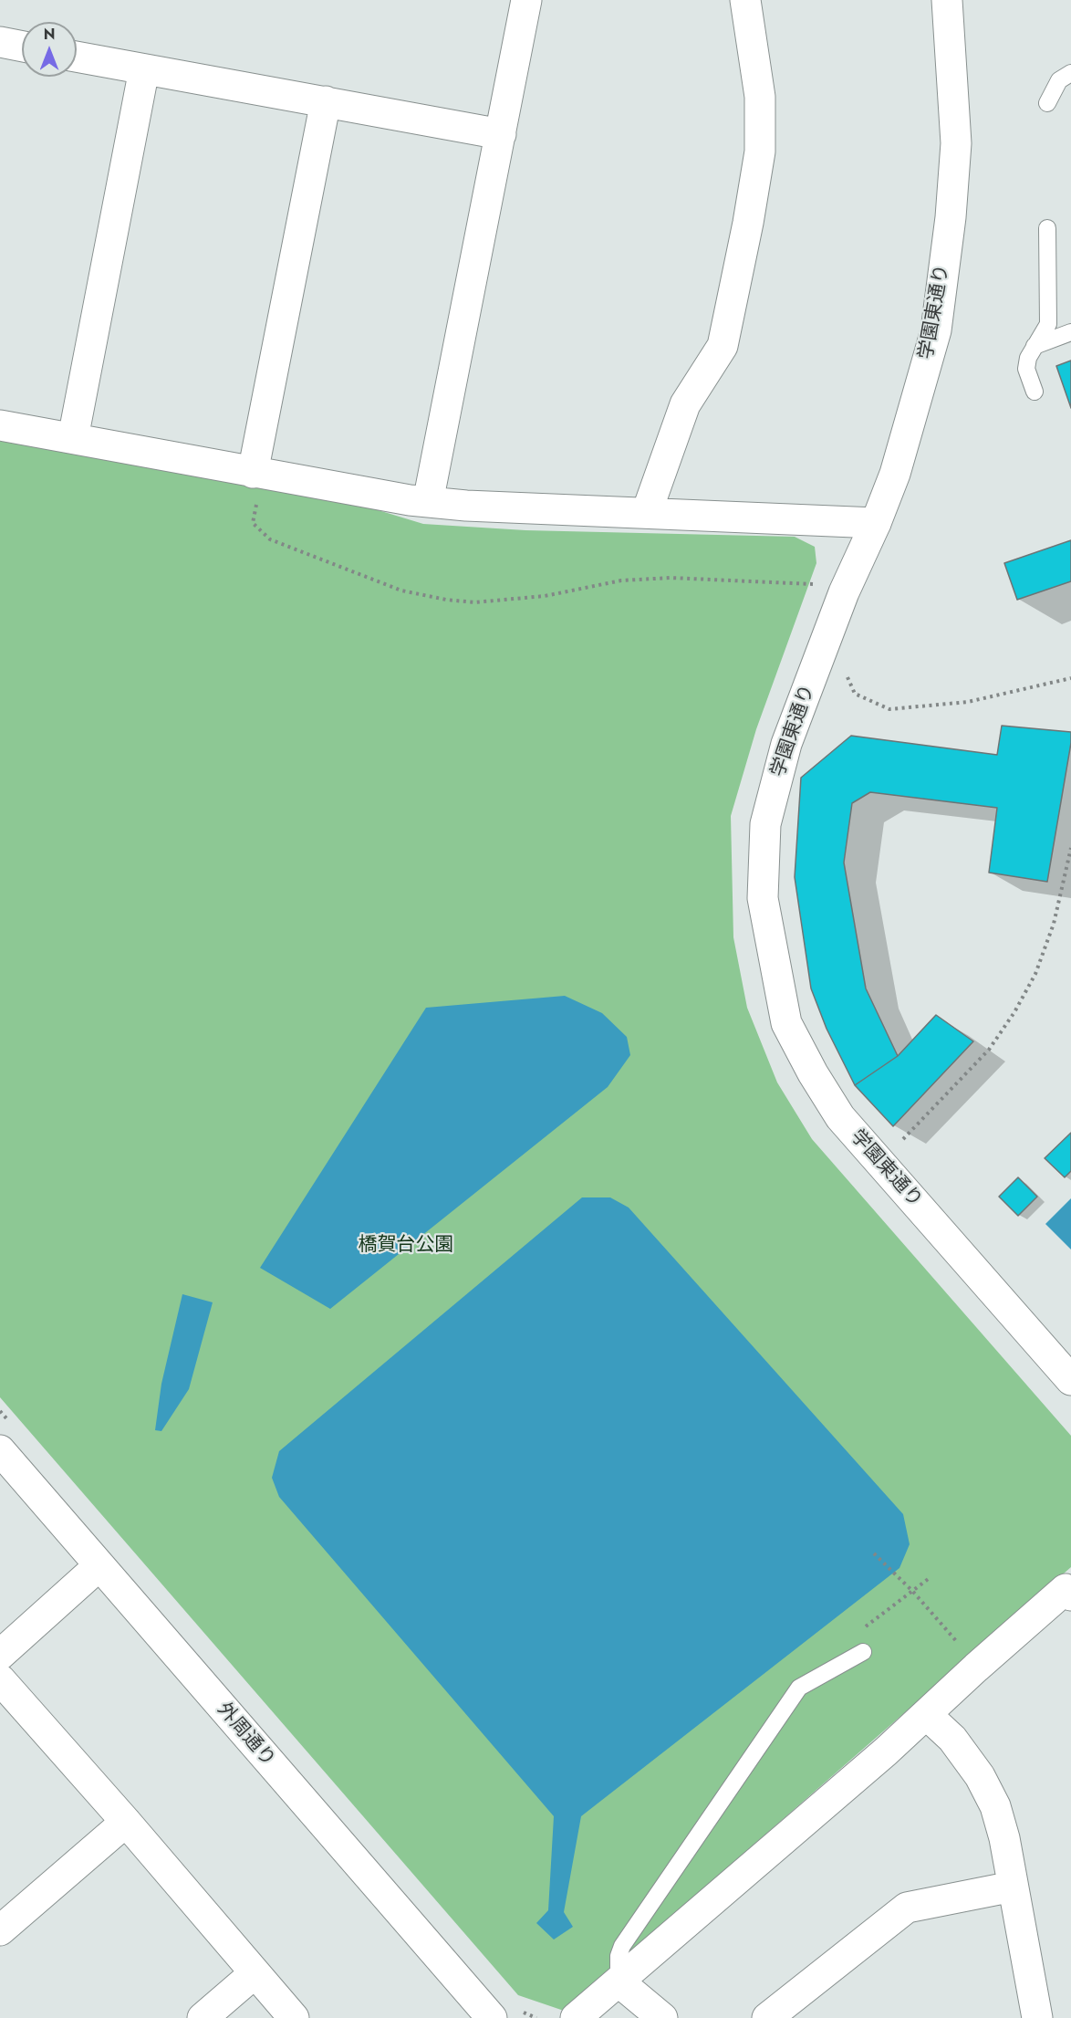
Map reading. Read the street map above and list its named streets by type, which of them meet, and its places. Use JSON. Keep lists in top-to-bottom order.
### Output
{
  "streets": {
    "street": ["学園東通り", "外周通り"]
  },
  "parks": ["橋賀台公園"],
  "north": "top"
}
